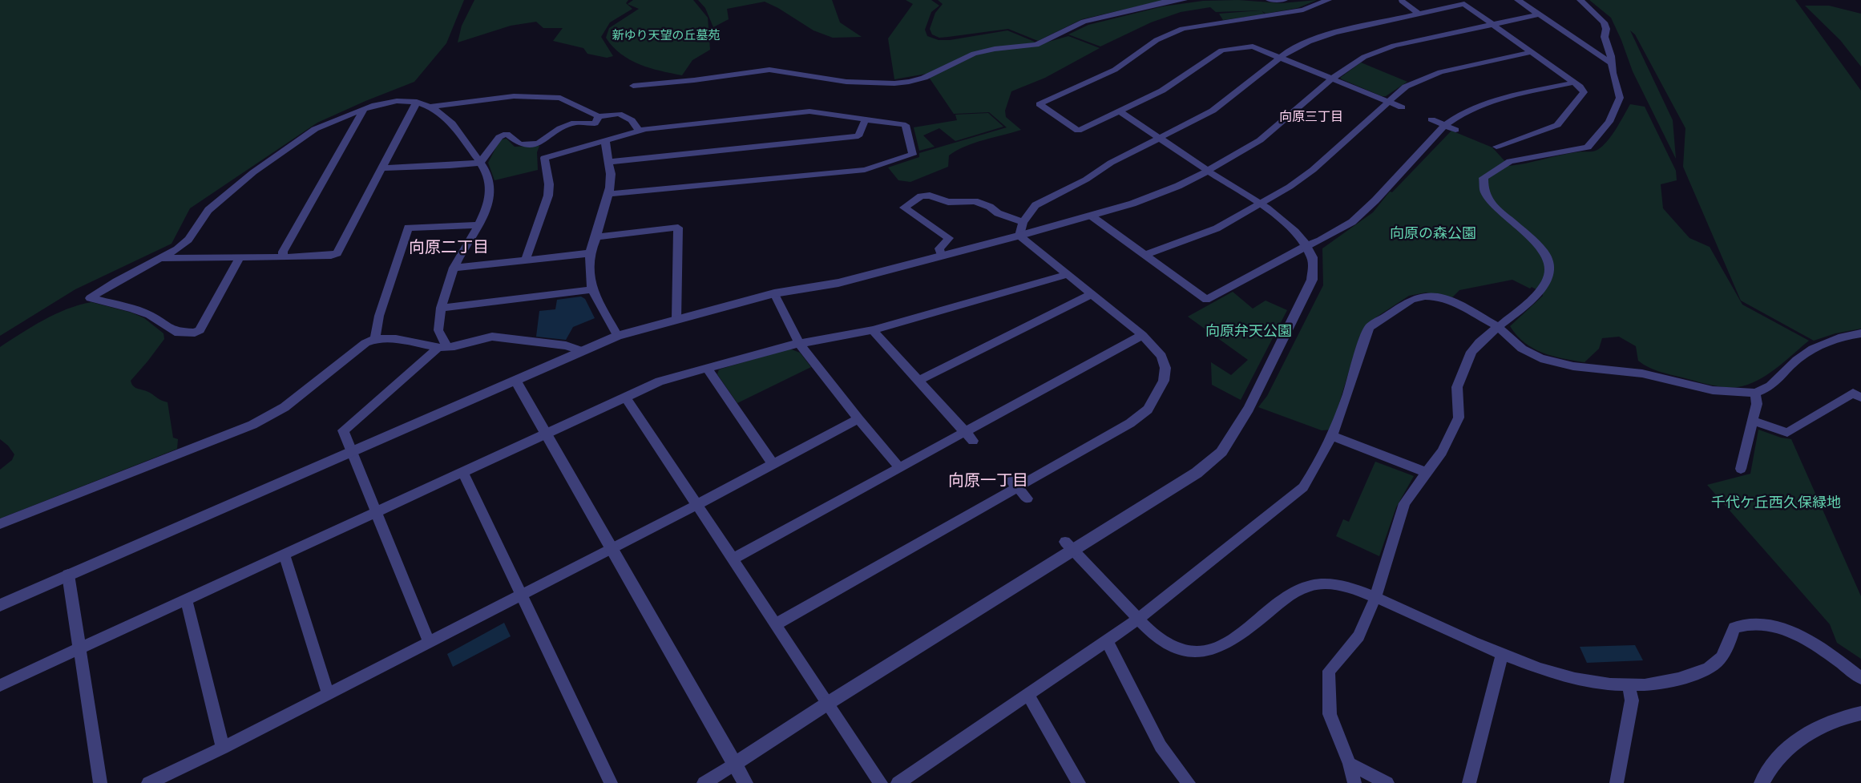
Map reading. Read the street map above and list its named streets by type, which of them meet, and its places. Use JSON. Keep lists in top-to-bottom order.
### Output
{
  "districts": ["向原三丁目", "向原二丁目", "向原一丁目"],
  "parks": [
    "新ゆり天望の丘墓苑",
    "向原の森公園",
    "向原弁天公園",
    "千代ケ丘西久保緑地"
  ]
}
